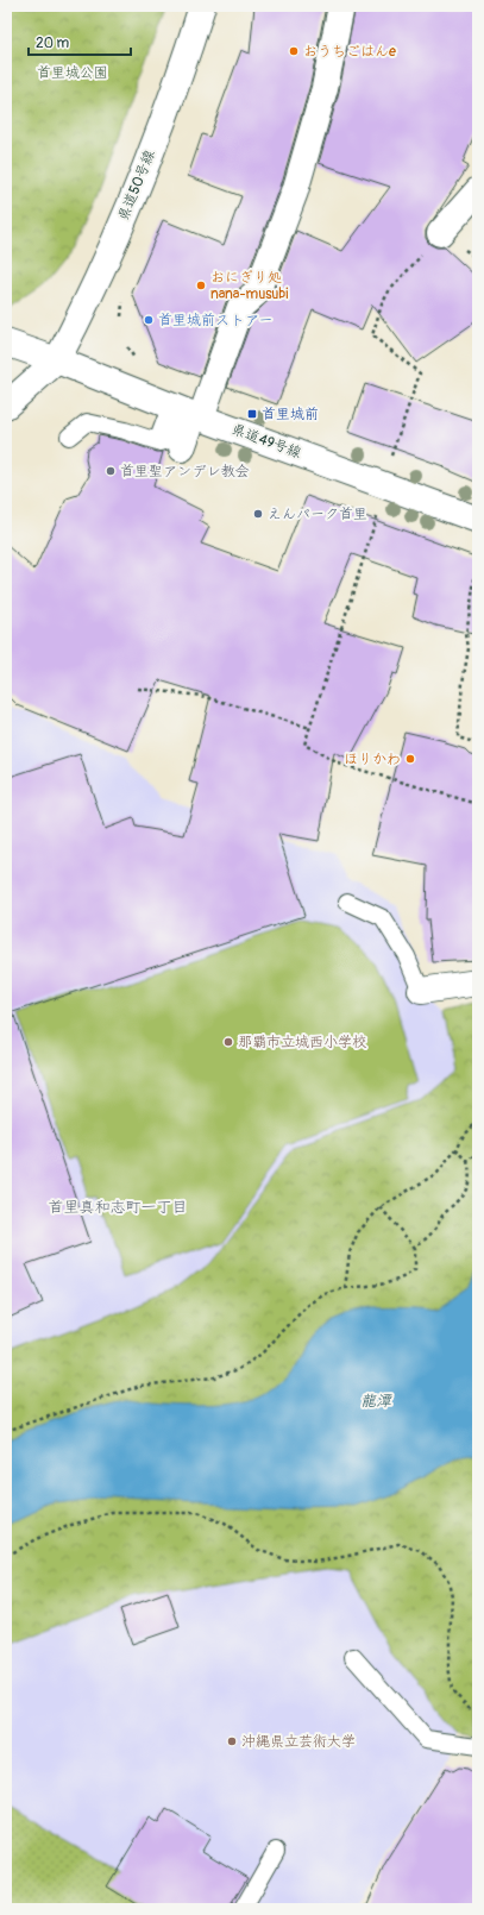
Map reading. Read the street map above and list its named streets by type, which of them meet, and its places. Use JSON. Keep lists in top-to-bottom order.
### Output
{
  "streets": {
    "main road": ["県道50号線", "県道49号線"]
  },
  "crossings": [
    ["県道50号線", "県道49号線"]
  ],
  "districts": ["首里真和志町一丁目"],
  "water": ["龍潭"],
  "parks": ["首里城公園"],
  "places": {
    "other": [
      "おうちごはんe",
      "おにぎり処 nana-musubi",
      "首里城前ストアー",
      "首里聖アンデレ教会",
      "えんパーク首里",
      "ほりかわ",
      "那覇市立城西小学校",
      "沖縄県立芸術大学"
    ],
    "transit": ["首里城前"]
  },
  "scale_bar": "20 m"
}
